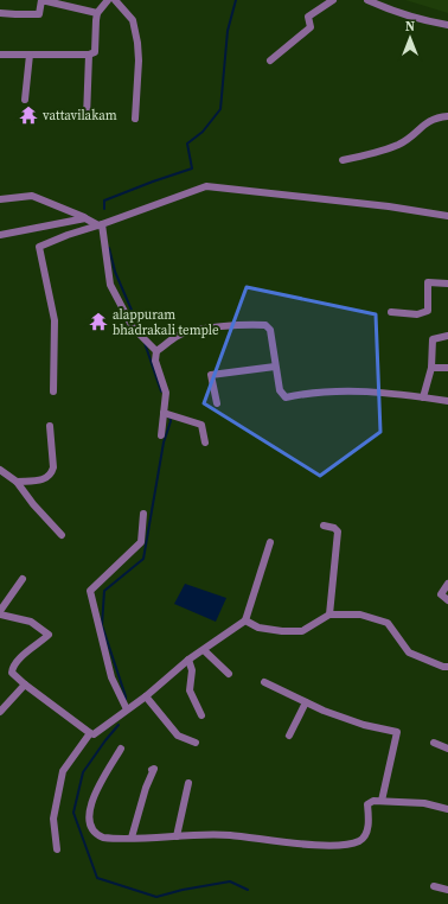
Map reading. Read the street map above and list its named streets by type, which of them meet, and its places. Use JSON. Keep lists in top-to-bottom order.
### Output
{
  "places": {
    "temple": ["vattavilakam", "alappuram bhadrakali temple"]
  },
  "north": "top"
}
